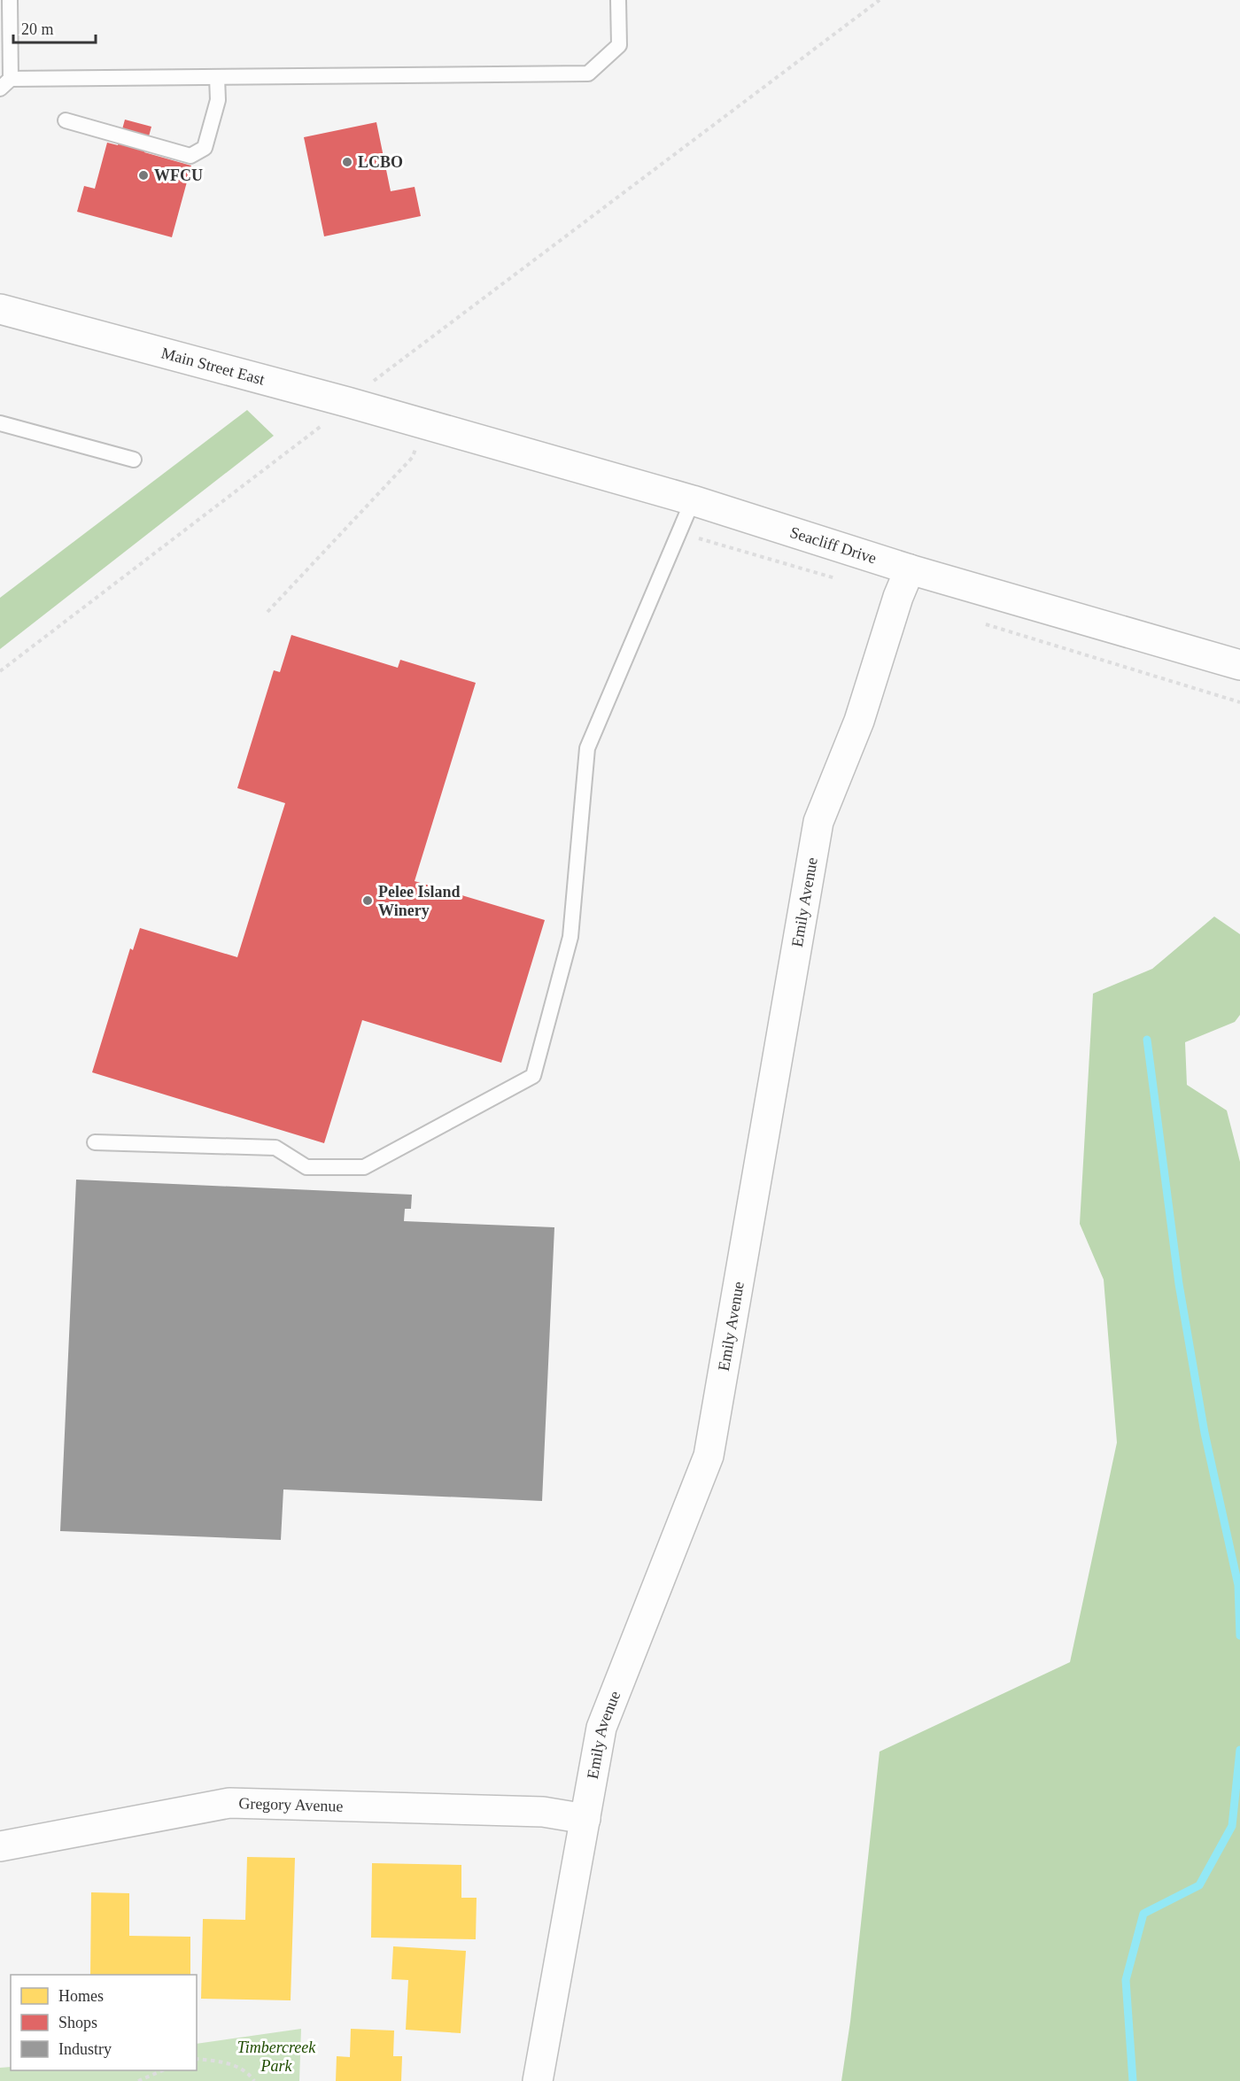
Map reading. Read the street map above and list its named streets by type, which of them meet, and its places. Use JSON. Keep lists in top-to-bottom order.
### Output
{
  "streets": {
    "street": [
      "Main Street East",
      "Seacliff Drive",
      "Emily Avenue",
      "Gregory Avenue"
    ]
  },
  "crossings": [
    ["Main Street East", "Seacliff Drive"],
    ["Seacliff Drive", "Emily Avenue"],
    ["Emily Avenue", "Gregory Avenue"]
  ],
  "parks": ["Timbercreek Park"],
  "places": ["LCBO", "WFCU", "Pelee Island Winery"],
  "legend": ["Homes", "Shops", "Industry"],
  "scale_bar": "20 m"
}
